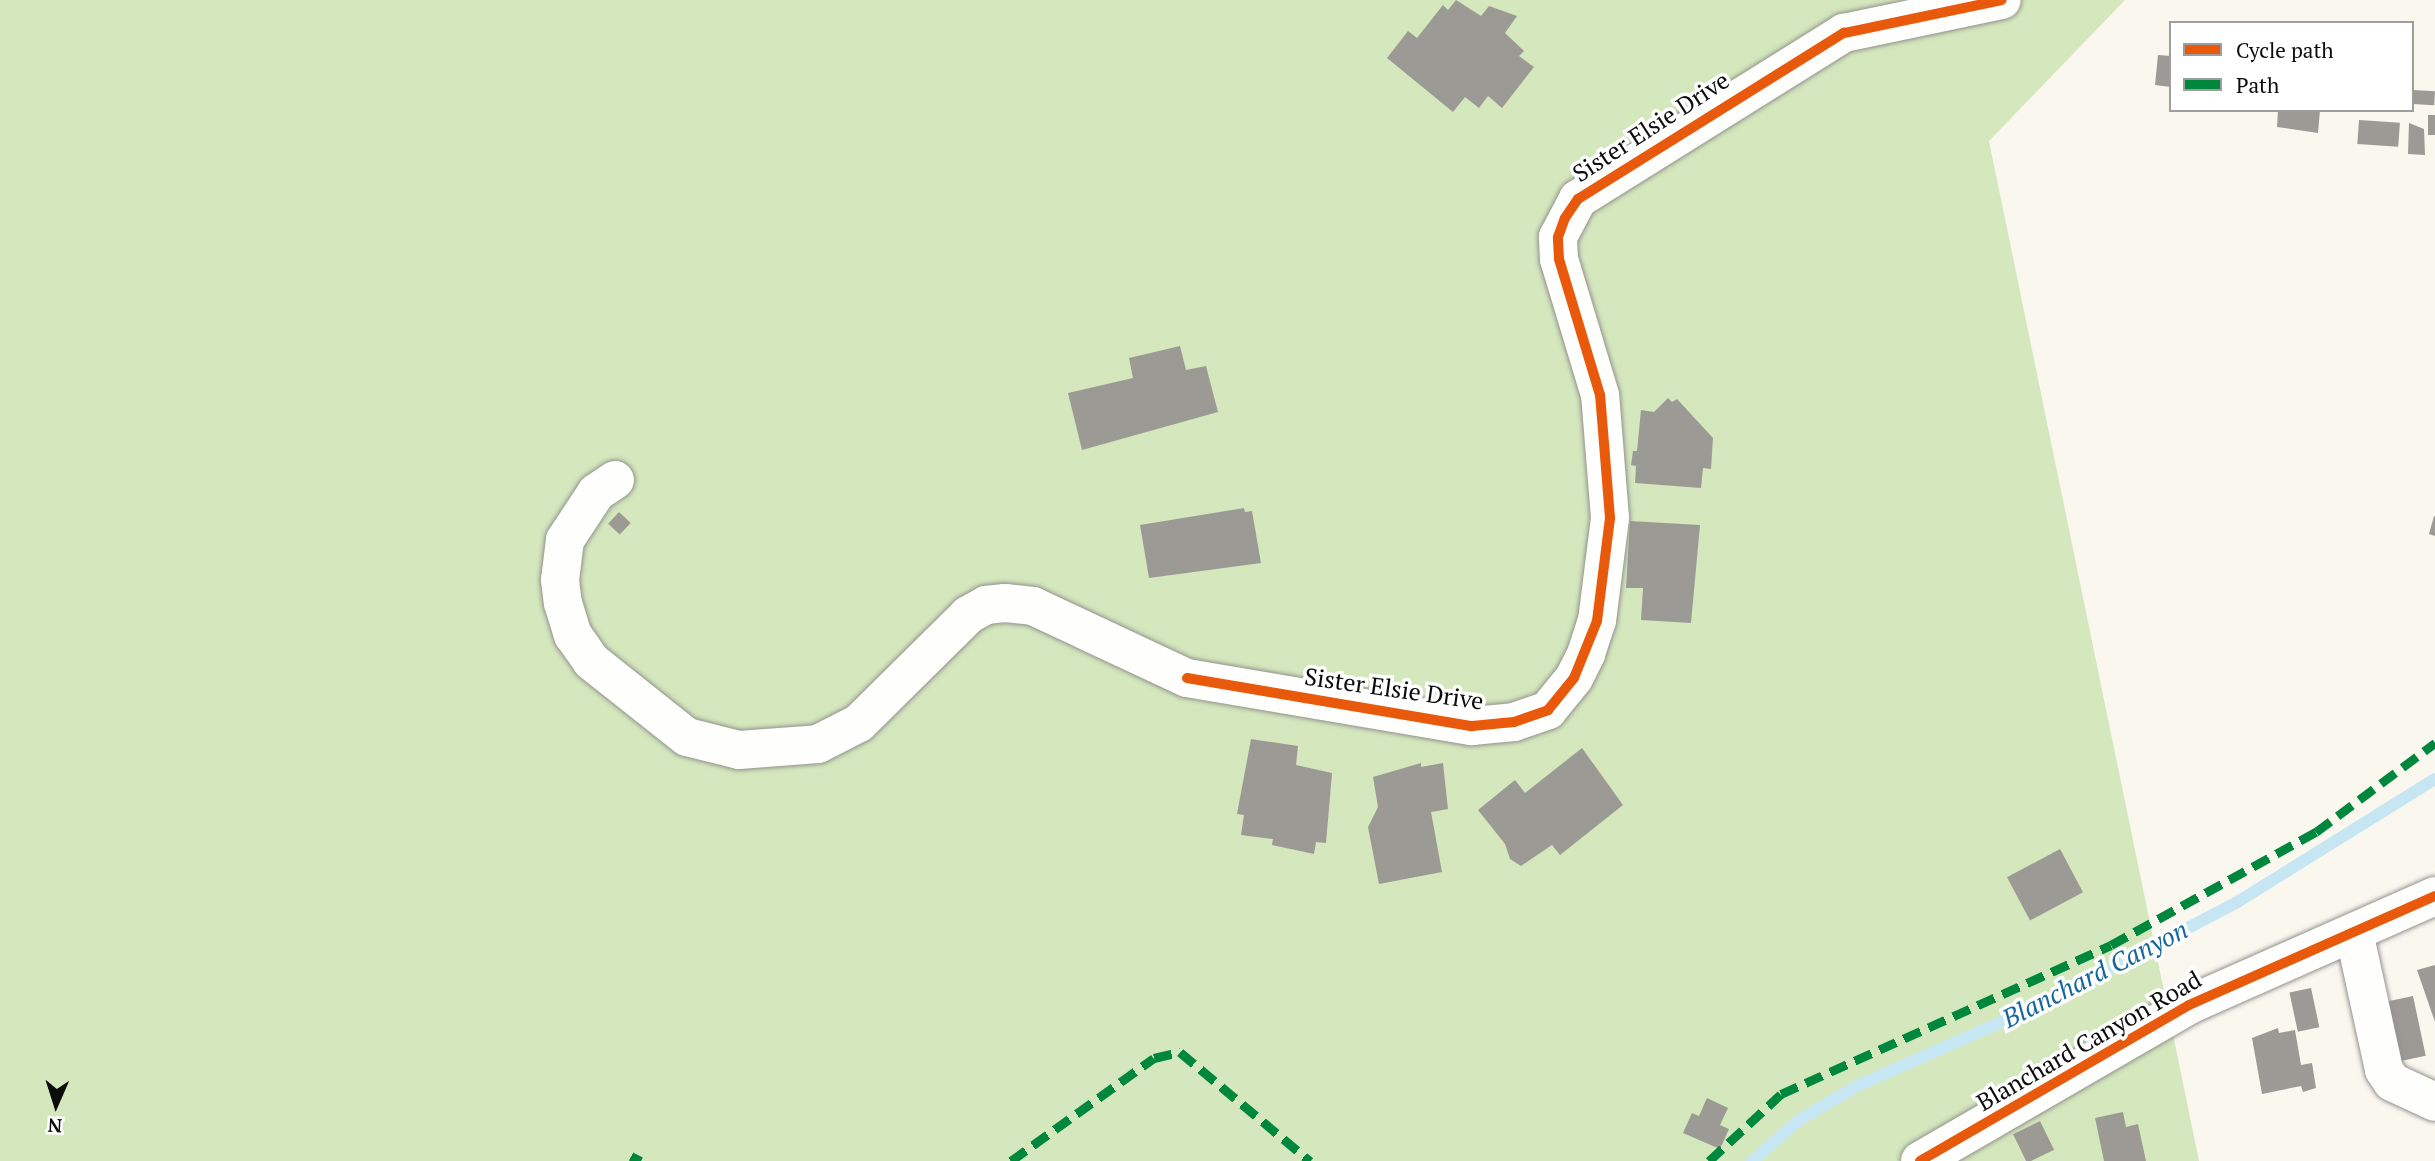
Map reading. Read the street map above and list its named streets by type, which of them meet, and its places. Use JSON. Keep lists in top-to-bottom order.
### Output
{
  "streets": {
    "street": ["Sister Elsie Drive", "Blanchard Canyon Road"]
  },
  "water": ["Blanchard Canyon"],
  "legend": ["Cycle path", "Path"],
  "north": "bottom"
}
